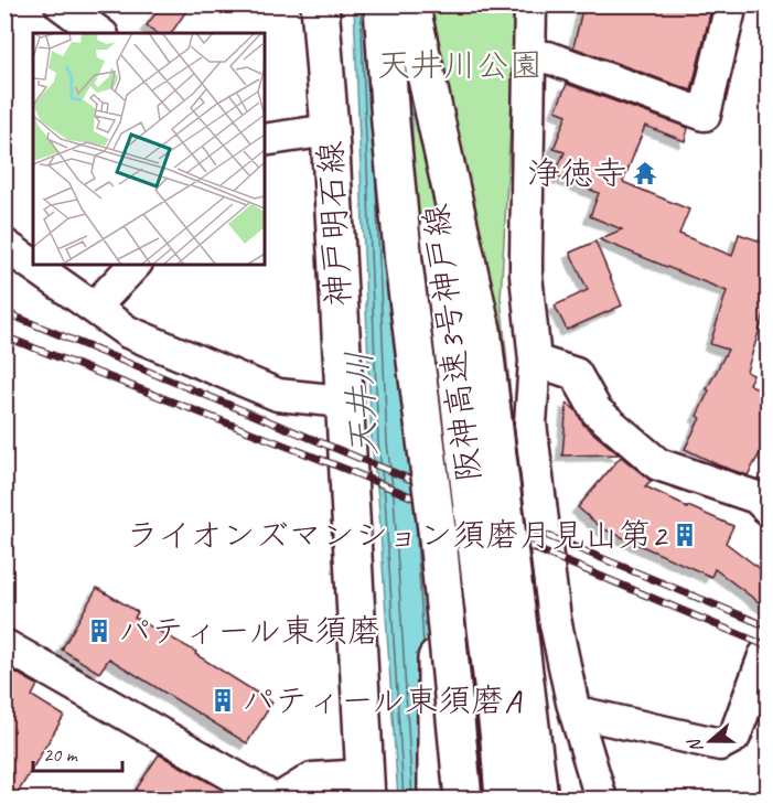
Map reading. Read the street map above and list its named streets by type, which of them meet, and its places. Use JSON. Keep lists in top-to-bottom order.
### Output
{
  "streets": {
    "main road": ["神戸明石線", "阪神高速3号神戸線"]
  },
  "water": ["天井川"],
  "parks": ["天井川公園"],
  "places": {
    "temple": ["浄徳寺"],
    "building": ["ライオンズマンション須磨月見山第2", "パティール東須磨", "パティール東須磨A"]
  },
  "scale_bar": "20 m",
  "north": "left"
}
